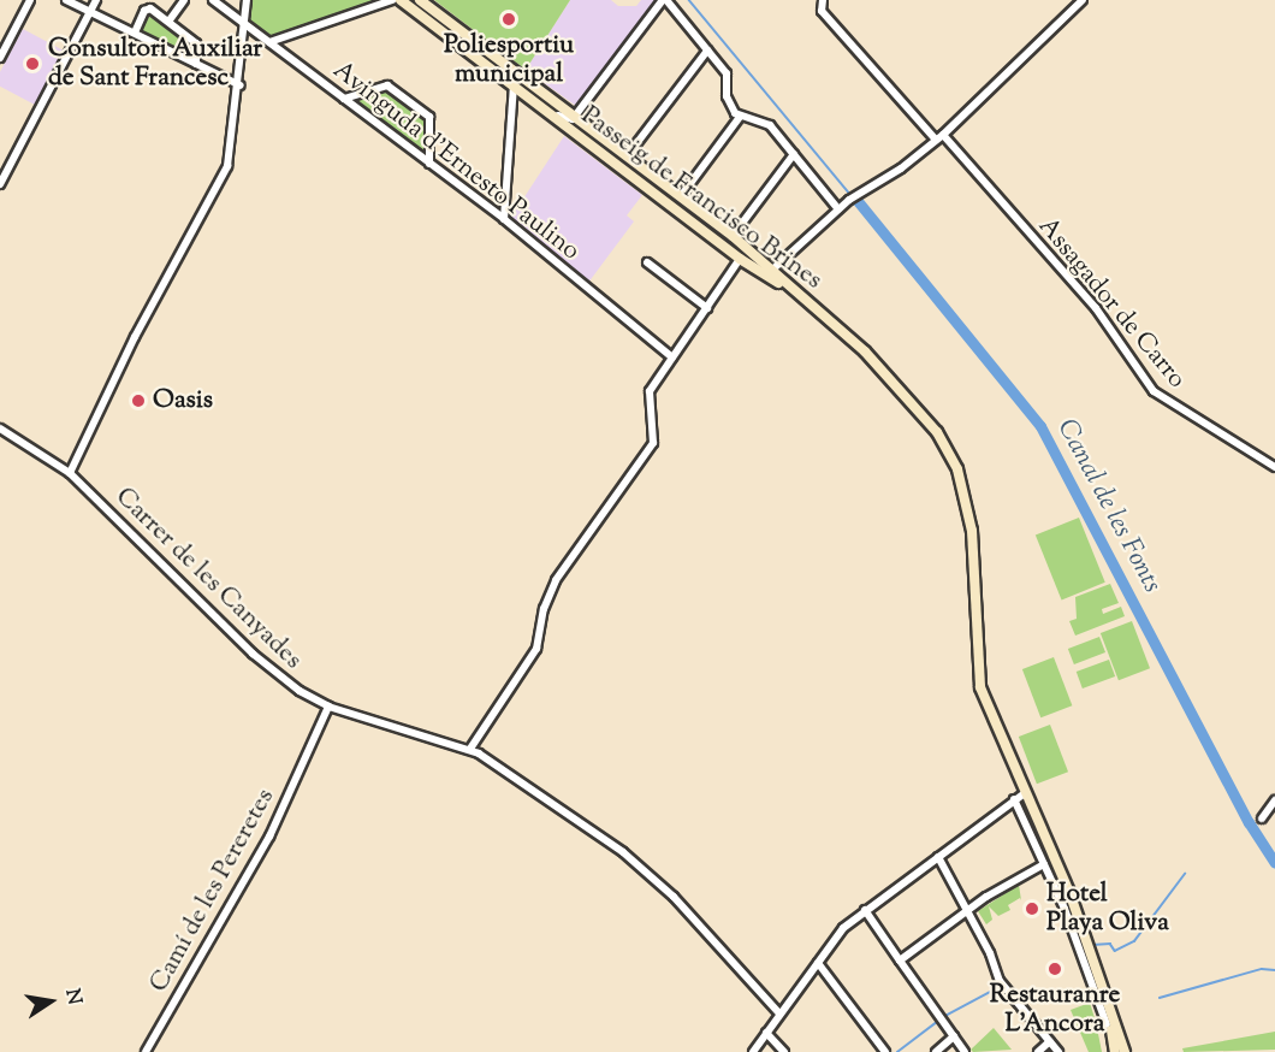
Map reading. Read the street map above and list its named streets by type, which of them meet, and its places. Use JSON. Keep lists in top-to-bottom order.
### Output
{
  "streets": {
    "street": [
      "Avinguda d'Ernesto Paulino",
      "Passeig de Francisco Brines",
      "Assagador de Carro",
      "Carrer de les Canyades",
      "Camí de les Pereretes"
    ]
  },
  "crossings": [
    ["Carrer de les Canyades", "Camí de les Pereretes"]
  ],
  "water": ["Canal de les Fonts"],
  "places": [
    "Poliesportiu municipal",
    "Consultori Auxiliar de Sant Francesc",
    "Oasis",
    "Hotel Playa Oliva",
    "Restauranre L'Ancora"
  ],
  "north": "right"
}
